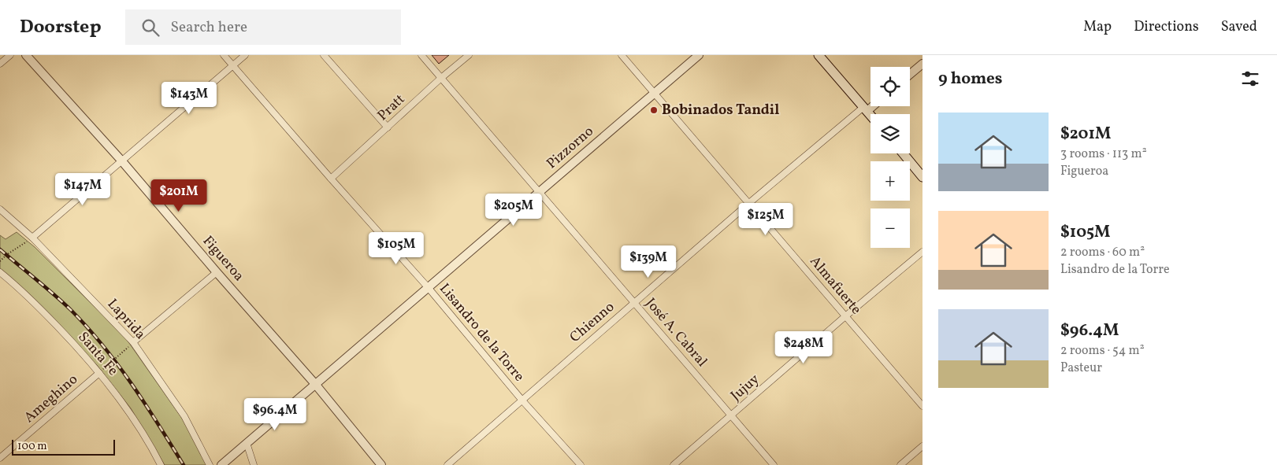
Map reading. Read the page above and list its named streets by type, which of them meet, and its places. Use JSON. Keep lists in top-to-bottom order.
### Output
{
  "streets": {
    "street": [
      "Pratt",
      "Pizzorno",
      "Figueroa",
      "Almafuerte",
      "Laprida",
      "Chienno",
      "Lisandro de la Torre",
      "José A. Cabral",
      "Santa Fe",
      "Jujuy",
      "Ameghino"
    ]
  },
  "crossings": [
    ["Pratt", "Lisandro de la Torre"],
    ["Pratt", "José A. Cabral"],
    ["Pizzorno", "Figueroa"],
    ["Pizzorno", "Almafuerte"],
    ["Pizzorno", "Lisandro de la Torre"],
    ["Pizzorno", "José A. Cabral"],
    ["Almafuerte", "Chienno"],
    ["Almafuerte", "Jujuy"],
    ["Chienno", "Lisandro de la Torre"],
    ["Chienno", "José A. Cabral"],
    ["José A. Cabral", "Jujuy"],
    ["Santa Fe", "Ameghino"]
  ],
  "places": ["Bobinados Tandil"],
  "scale_bar": "100 m",
  "page": {
    "header": "Doorstep",
    "search": "Search here",
    "nav": ["Map", "Directions", "Saved"],
    "heading": "9 homes",
    "map_buttons": ["+", "−"],
    "price": [
      "$143M",
      "$147M",
      "$201M",
      "$205M",
      "$125M",
      "$105M",
      "$139M",
      "$248M",
      "$96.4M"
    ],
    "list": [
      {
        "name": "$201M",
        "note": "3 rooms · 113 m² · Figueroa"
      },
      {
        "name": "$105M",
        "note": "2 rooms · 60 m² · Lisandro de la Torre"
      },
      {
        "name": "$96.4M",
        "note": "2 rooms · 54 m² · Pasteur"
      }
    ],
    "scale": "100 m"
  }
}
